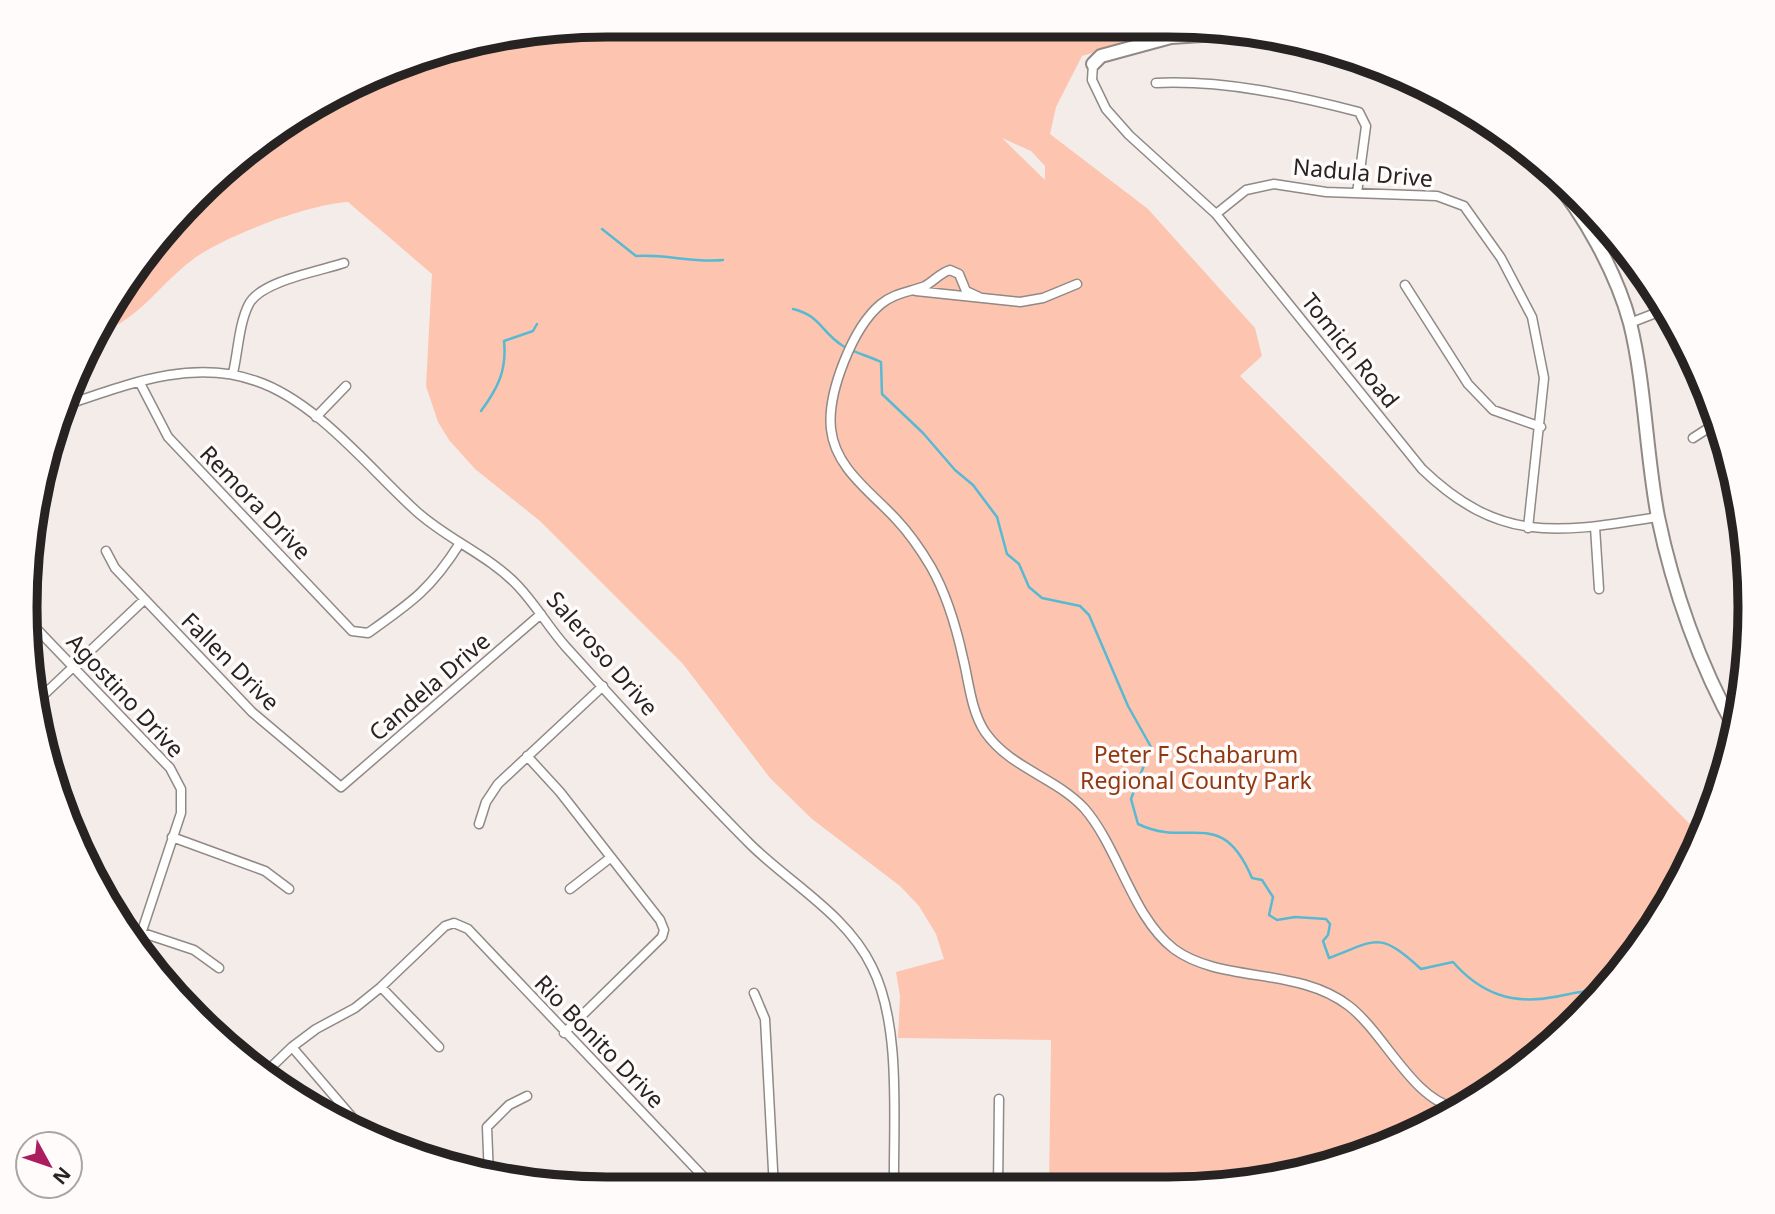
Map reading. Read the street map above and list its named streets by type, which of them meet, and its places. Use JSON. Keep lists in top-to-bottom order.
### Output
{
  "streets": {
    "street": [
      "Nadula Drive",
      "Tomich Road",
      "Remora Drive",
      "Saleroso Drive",
      "Fallen Drive",
      "Candela Drive",
      "Agostino Drive",
      "Rio Bonito Drive"
    ]
  },
  "crossings": [
    ["Nadula Drive", "Tomich Road"],
    ["Remora Drive", "Saleroso Drive"],
    ["Saleroso Drive", "Candela Drive"],
    ["Fallen Drive", "Candela Drive"]
  ],
  "parks": ["Peter F Schabarum Regional County Park"],
  "north": "bottom right"
}
